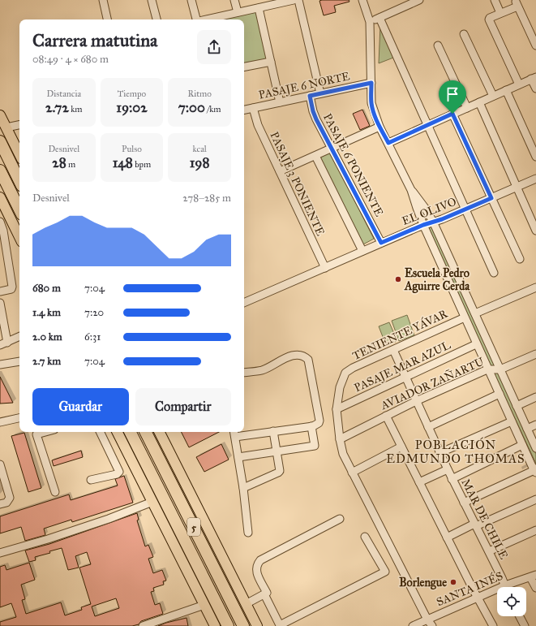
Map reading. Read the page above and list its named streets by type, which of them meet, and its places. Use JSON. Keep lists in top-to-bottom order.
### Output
{
  "streets": {
    "highway": ["5"],
    "street": [
      "PASAJE 6 NORTE",
      "PASAJE 6 PONIENTE",
      "PASAJE 3 PONIENTE",
      "EL OLIVO",
      "TENIENTE YÁVAR",
      "PASAJE MAR AZUL",
      "AVIADOR ZAÑARTU",
      "MAR DE CHILE",
      "SANTA INÉS"
    ]
  },
  "crossings": [
    ["PASAJE 6 NORTE", "PASAJE 6 PONIENTE"],
    ["PASAJE 6 NORTE", "PASAJE 3 PONIENTE"],
    ["PASAJE 6 PONIENTE", "EL OLIVO"],
    ["PASAJE 3 PONIENTE", "EL OLIVO"],
    ["TENIENTE YÁVAR", "PASAJE MAR AZUL"],
    ["TENIENTE YÁVAR", "MAR DE CHILE"],
    ["PASAJE MAR AZUL", "MAR DE CHILE"],
    ["AVIADOR ZAÑARTU", "MAR DE CHILE"]
  ],
  "districts": ["POBLACIÓN EDMUNDO THOMAS"],
  "places": ["Escuela Pedro Aguirre Cerda", "Borlengue"],
  "page": {
    "heading": ["Carrera matutina", "08:49 · 4 × 680 m"],
    "stats": [
      ["Distancia", "2.72 km"],
      ["Tiempo", "19:02"],
      ["Ritmo", "7:00 /km"],
      ["Desnivel", "28 m"],
      ["Pulso", "148 bpm"],
      ["kcal", "198"]
    ],
    "chart": ["Desnivel", "278–285 m"],
    "list": [
      {
        "name": "680 m",
        "note": "7:04"
      },
      {
        "name": "1.4 km",
        "note": "7:20"
      },
      {
        "name": "2.0 km",
        "note": "6:31"
      },
      {
        "name": "2.7 km",
        "note": "7:04"
      }
    ],
    "buttons": ["Guardar", "Compartir"]
  }
}
